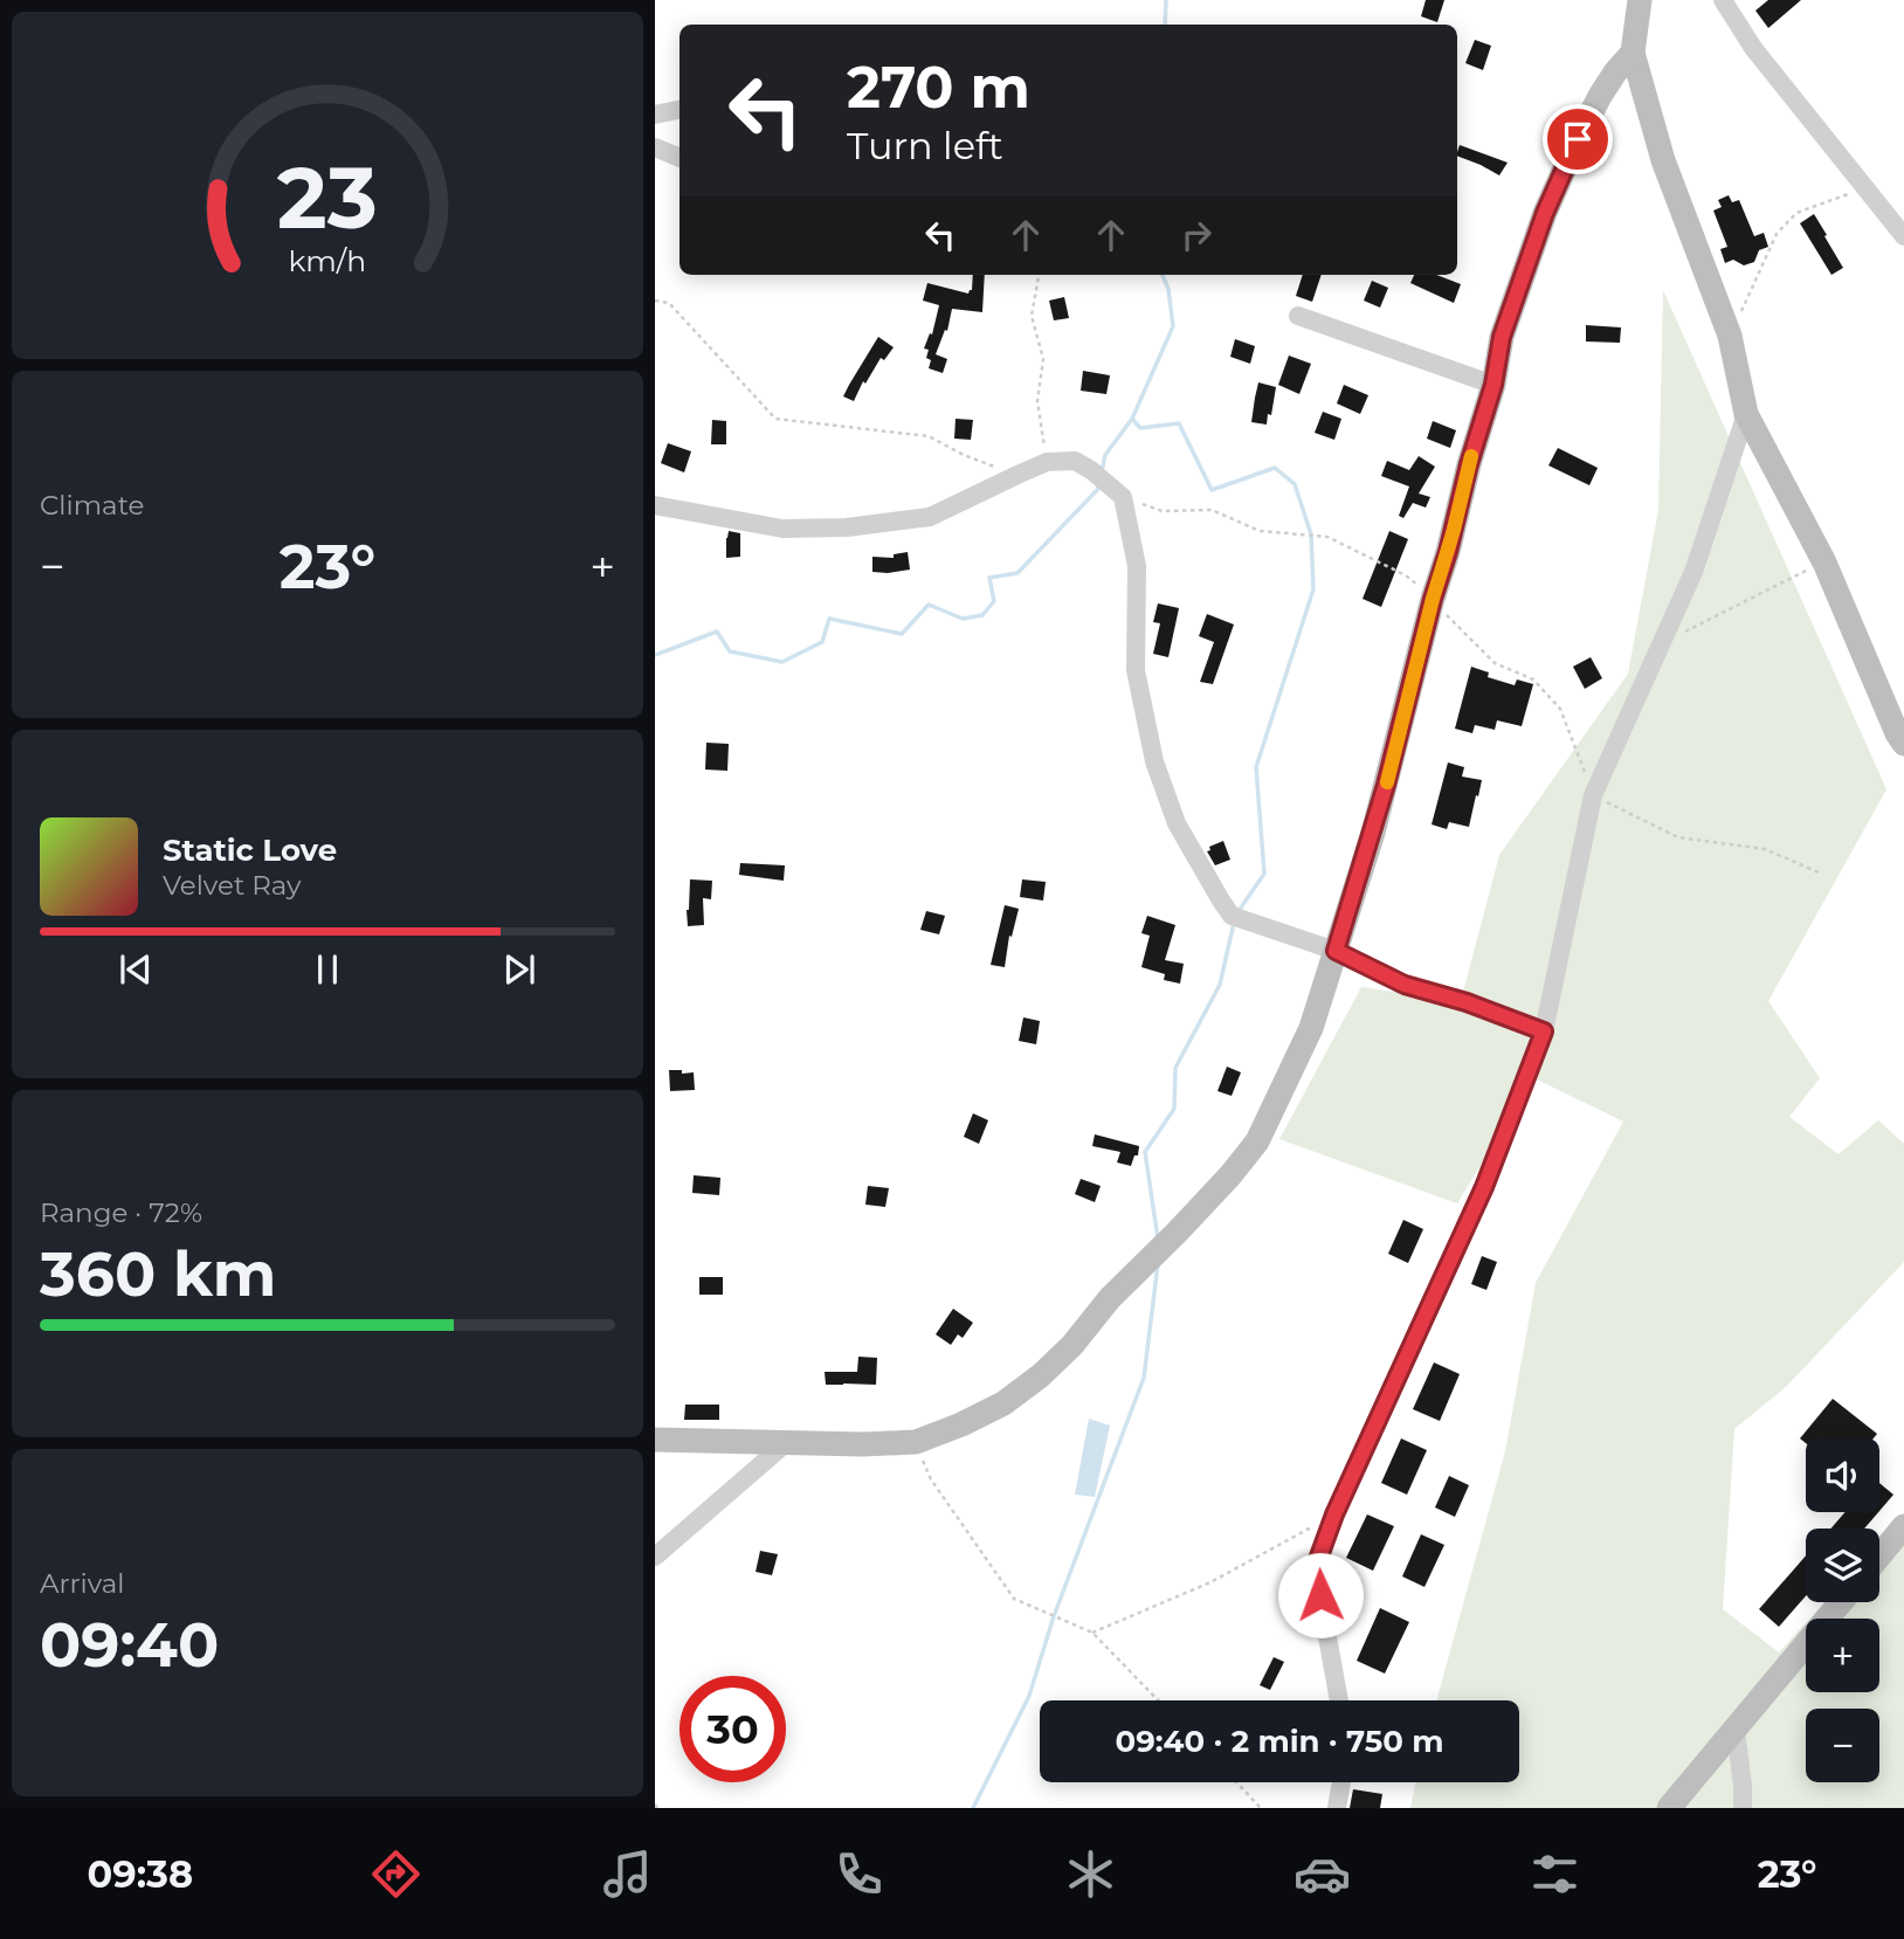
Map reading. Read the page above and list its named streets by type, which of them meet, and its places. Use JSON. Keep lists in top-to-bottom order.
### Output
{
  "page": {
    "turn": ["270 m", "Turn left"],
    "tile": [
      "Climate",
      ["Range · 72%", "360 km"],
      ["Arrival", "09:40"]
    ],
    "heat": ["−", "23°", "+"],
    "song": ["Static Love", "Velvet Ray"],
    "map_buttons": ["+", "−"],
    "limit": "30",
    "trip": "09:40 · 2 min · 750 m",
    "tabs": ["09:38", "23°"],
    "gauge": ["23", "km/h"]
  }
}
